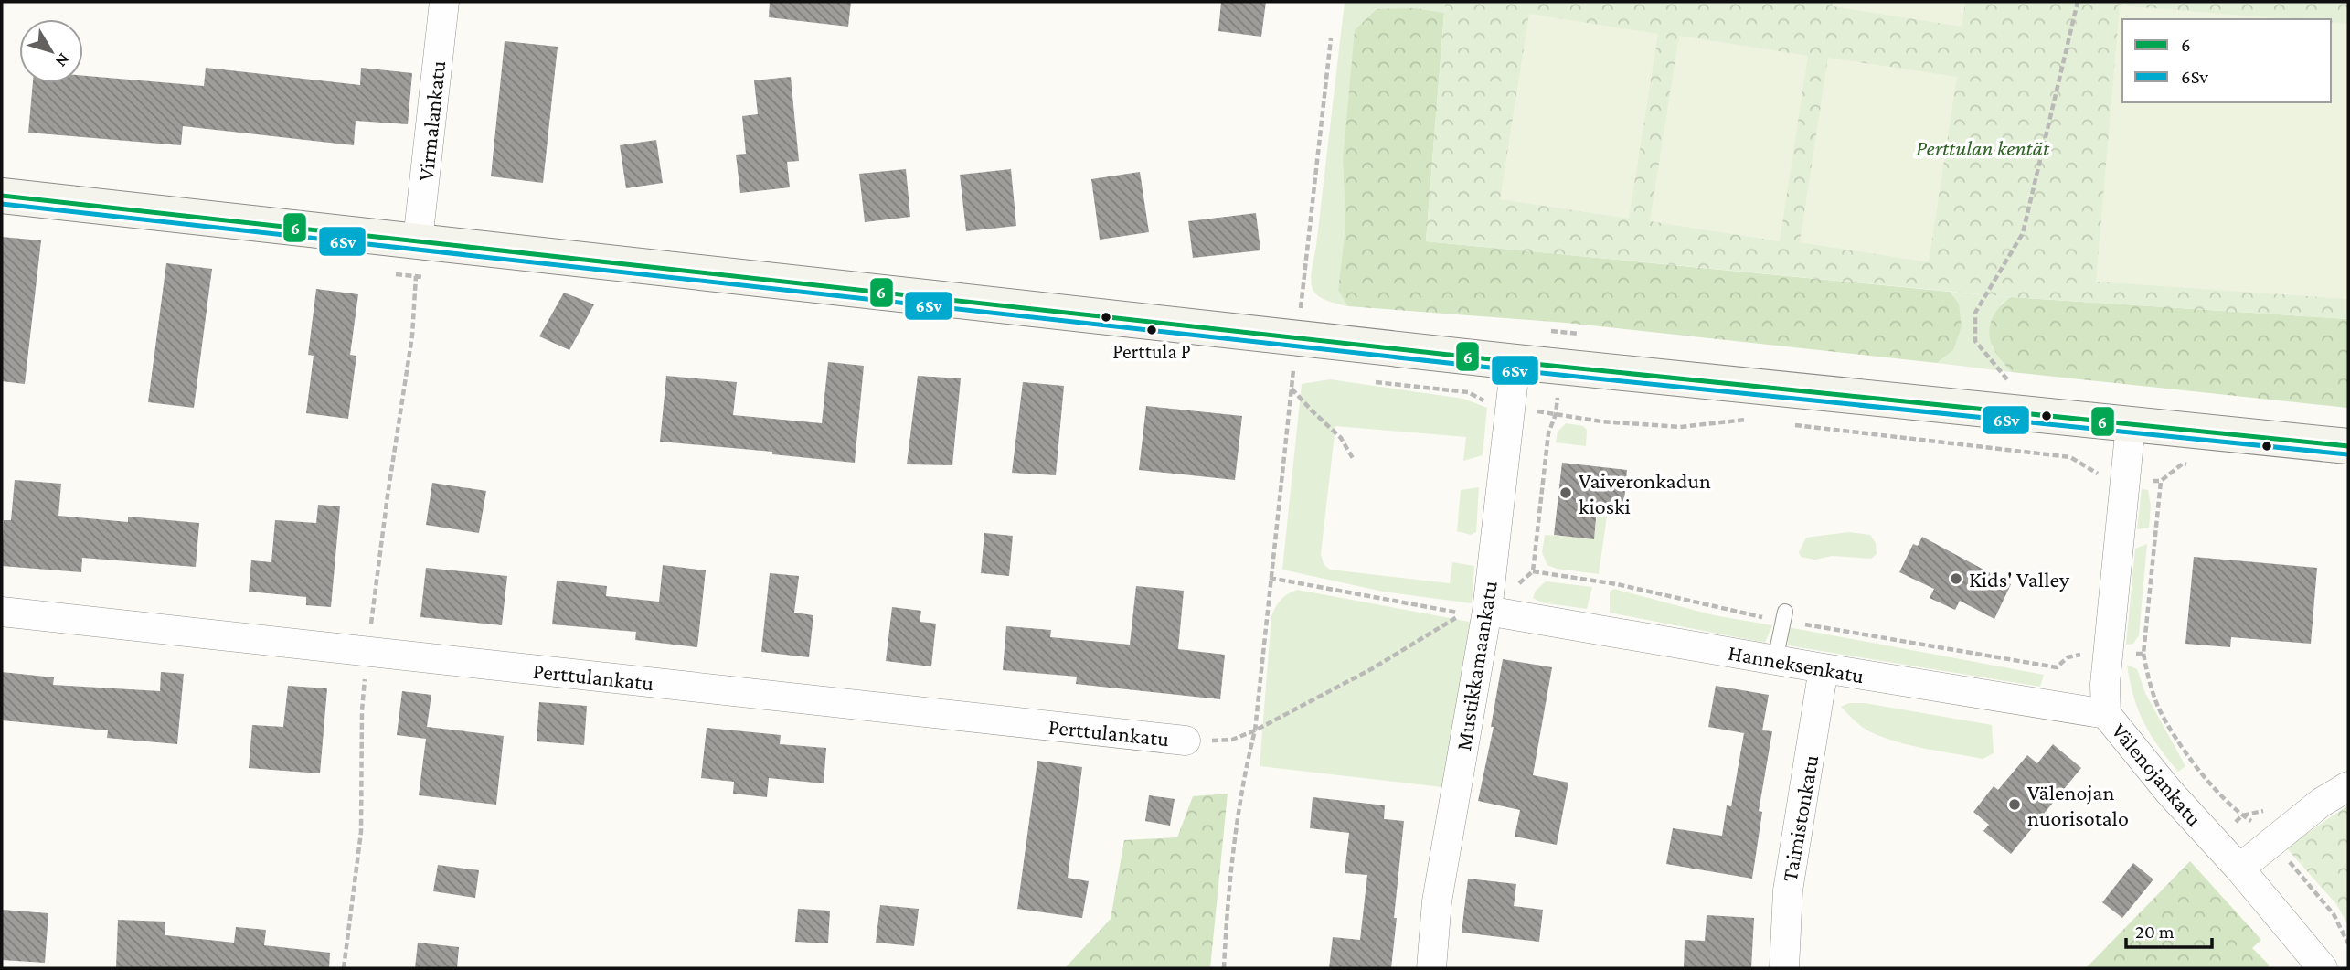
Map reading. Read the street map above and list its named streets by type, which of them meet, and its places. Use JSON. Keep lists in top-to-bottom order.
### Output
{
  "streets": {
    "street": [
      "Virmalankatu",
      "Hanneksenkatu",
      "Mustikkamaankatu",
      "Perttulankatu",
      "Välenojankatu",
      "Taimistonkatu"
    ]
  },
  "crossings": [
    ["Hanneksenkatu", "Mustikkamaankatu"],
    ["Hanneksenkatu", "Välenojankatu"],
    ["Hanneksenkatu", "Taimistonkatu"]
  ],
  "parks": ["Perttulan kentät"],
  "places": [
    "Perttula P",
    "Vaiveronkadun kioski",
    "Kids' Valley",
    "Välenojan nuorisotalo"
  ],
  "lines": ["transit line 6", "transit line 6Sv"],
  "legend": ["6", "6Sv"],
  "scale_bar": "20 m",
  "north": "bottom right"
}
